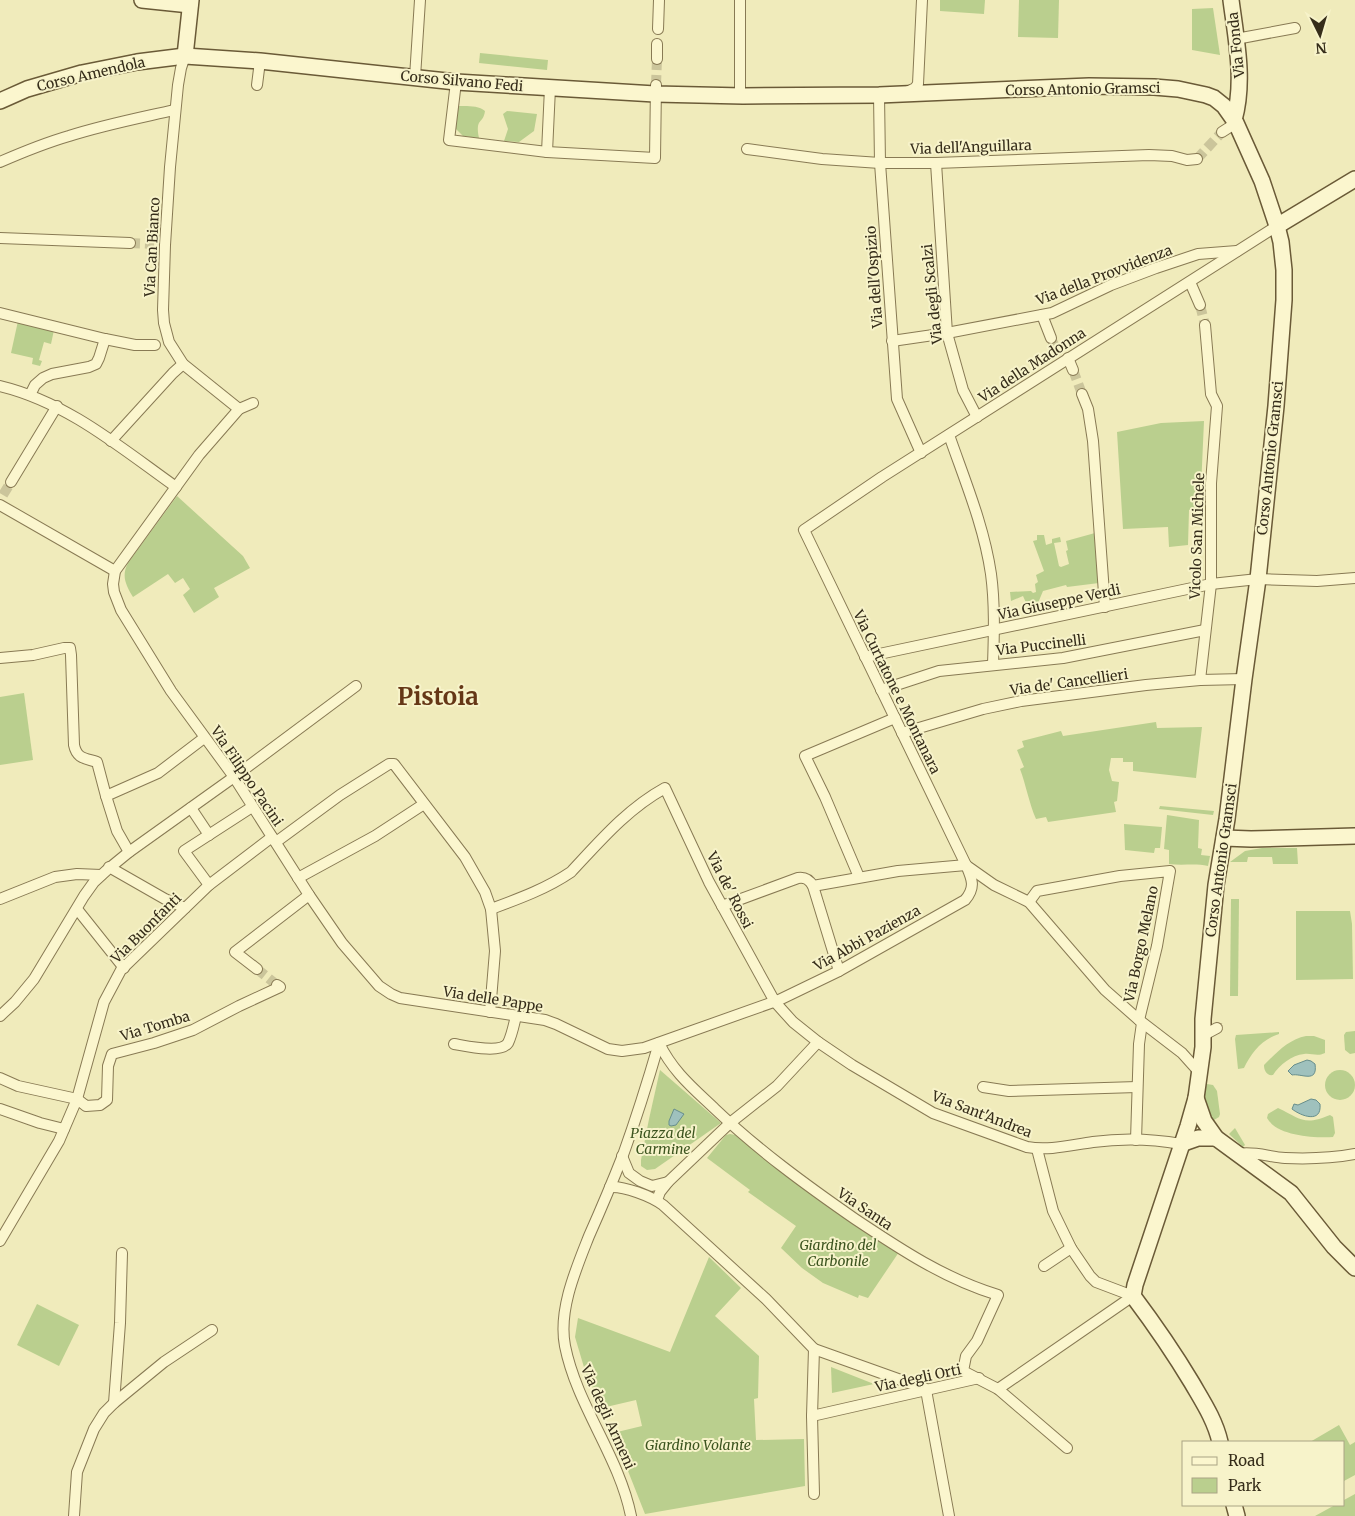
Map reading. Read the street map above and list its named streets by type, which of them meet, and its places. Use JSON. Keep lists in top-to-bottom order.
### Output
{
  "streets": {
    "street": [
      "Via Fonda",
      "Corso Amendola",
      "Corso Silvano Fedi",
      "Corso Antonio Gramsci",
      "Via dell'Anguillara",
      "Via Can Bianco",
      "Via della Provvidenza",
      "Via dell'Ospizio",
      "Via degli Scalzi",
      "Via della Madonna",
      "Vicolo San Michele",
      "Via Giuseppe Verdi",
      "Via Puccinelli",
      "Via de' Cancellieri",
      "Via Curtatone e Montanara",
      "Via Filippo Pacini",
      "Via de' Rossi",
      "Via Buonfanti",
      "Via Abbi Pazienza",
      "Via Borgo Melano",
      "Via delle Pappe",
      "Via Tomba",
      "Via Sant'Andrea",
      "Via Santa",
      "Via degli Orti",
      "Via degli Armeni"
    ]
  },
  "crossings": [
    ["Via Fonda", "Corso Antonio Gramsci"],
    ["Corso Amendola", "Corso Silvano Fedi"],
    ["Corso Amendola", "Via Can Bianco"],
    ["Corso Silvano Fedi", "Corso Antonio Gramsci"],
    ["Corso Silvano Fedi", "Via Can Bianco"],
    ["Corso Antonio Gramsci", "Via dell'Ospizio"],
    ["Corso Antonio Gramsci", "Via della Madonna"],
    ["Corso Antonio Gramsci", "Via Giuseppe Verdi"],
    ["Corso Antonio Gramsci", "Via de' Cancellieri"],
    ["Corso Antonio Gramsci", "Via Curtatone e Montanara"],
    ["Corso Antonio Gramsci", "Via Sant'Andrea"],
    ["Via dell'Anguillara", "Via dell'Ospizio"],
    ["Via dell'Anguillara", "Via degli Scalzi"],
    ["Via della Provvidenza", "Via dell'Ospizio"],
    ["Via della Provvidenza", "Via degli Scalzi"],
    ["Via della Provvidenza", "Via della Madonna"],
    ["Via dell'Ospizio", "Via della Madonna"],
    ["Via degli Scalzi", "Via della Madonna"],
    ["Via della Madonna", "Via Curtatone e Montanara"],
    ["Vicolo San Michele", "Via Giuseppe Verdi"],
    ["Vicolo San Michele", "Via Puccinelli"],
    ["Vicolo San Michele", "Via de' Cancellieri"],
    ["Via Giuseppe Verdi", "Via Curtatone e Montanara"],
    ["Via Puccinelli", "Via Curtatone e Montanara"],
    ["Via de' Cancellieri", "Via Curtatone e Montanara"],
    ["Via Curtatone e Montanara", "Via Abbi Pazienza"],
    ["Via Curtatone e Montanara", "Via Borgo Melano"],
    ["Via Filippo Pacini", "Via Buonfanti"],
    ["Via Filippo Pacini", "Via delle Pappe"],
    ["Via de' Rossi", "Via Abbi Pazienza"],
    ["Via de' Rossi", "Via Sant'Andrea"],
    ["Via Buonfanti", "Via Tomba"],
    ["Via Abbi Pazienza", "Via delle Pappe"],
    ["Via Abbi Pazienza", "Via Sant'Andrea"],
    ["Via Santa", "Via degli Orti"]
  ],
  "districts": ["Pistoia"],
  "parks": ["Piazza del Carmine", "Giardino del Carbonile", "Giardino Volante"],
  "legend": ["Road", "Park"],
  "north": "bottom"
}
